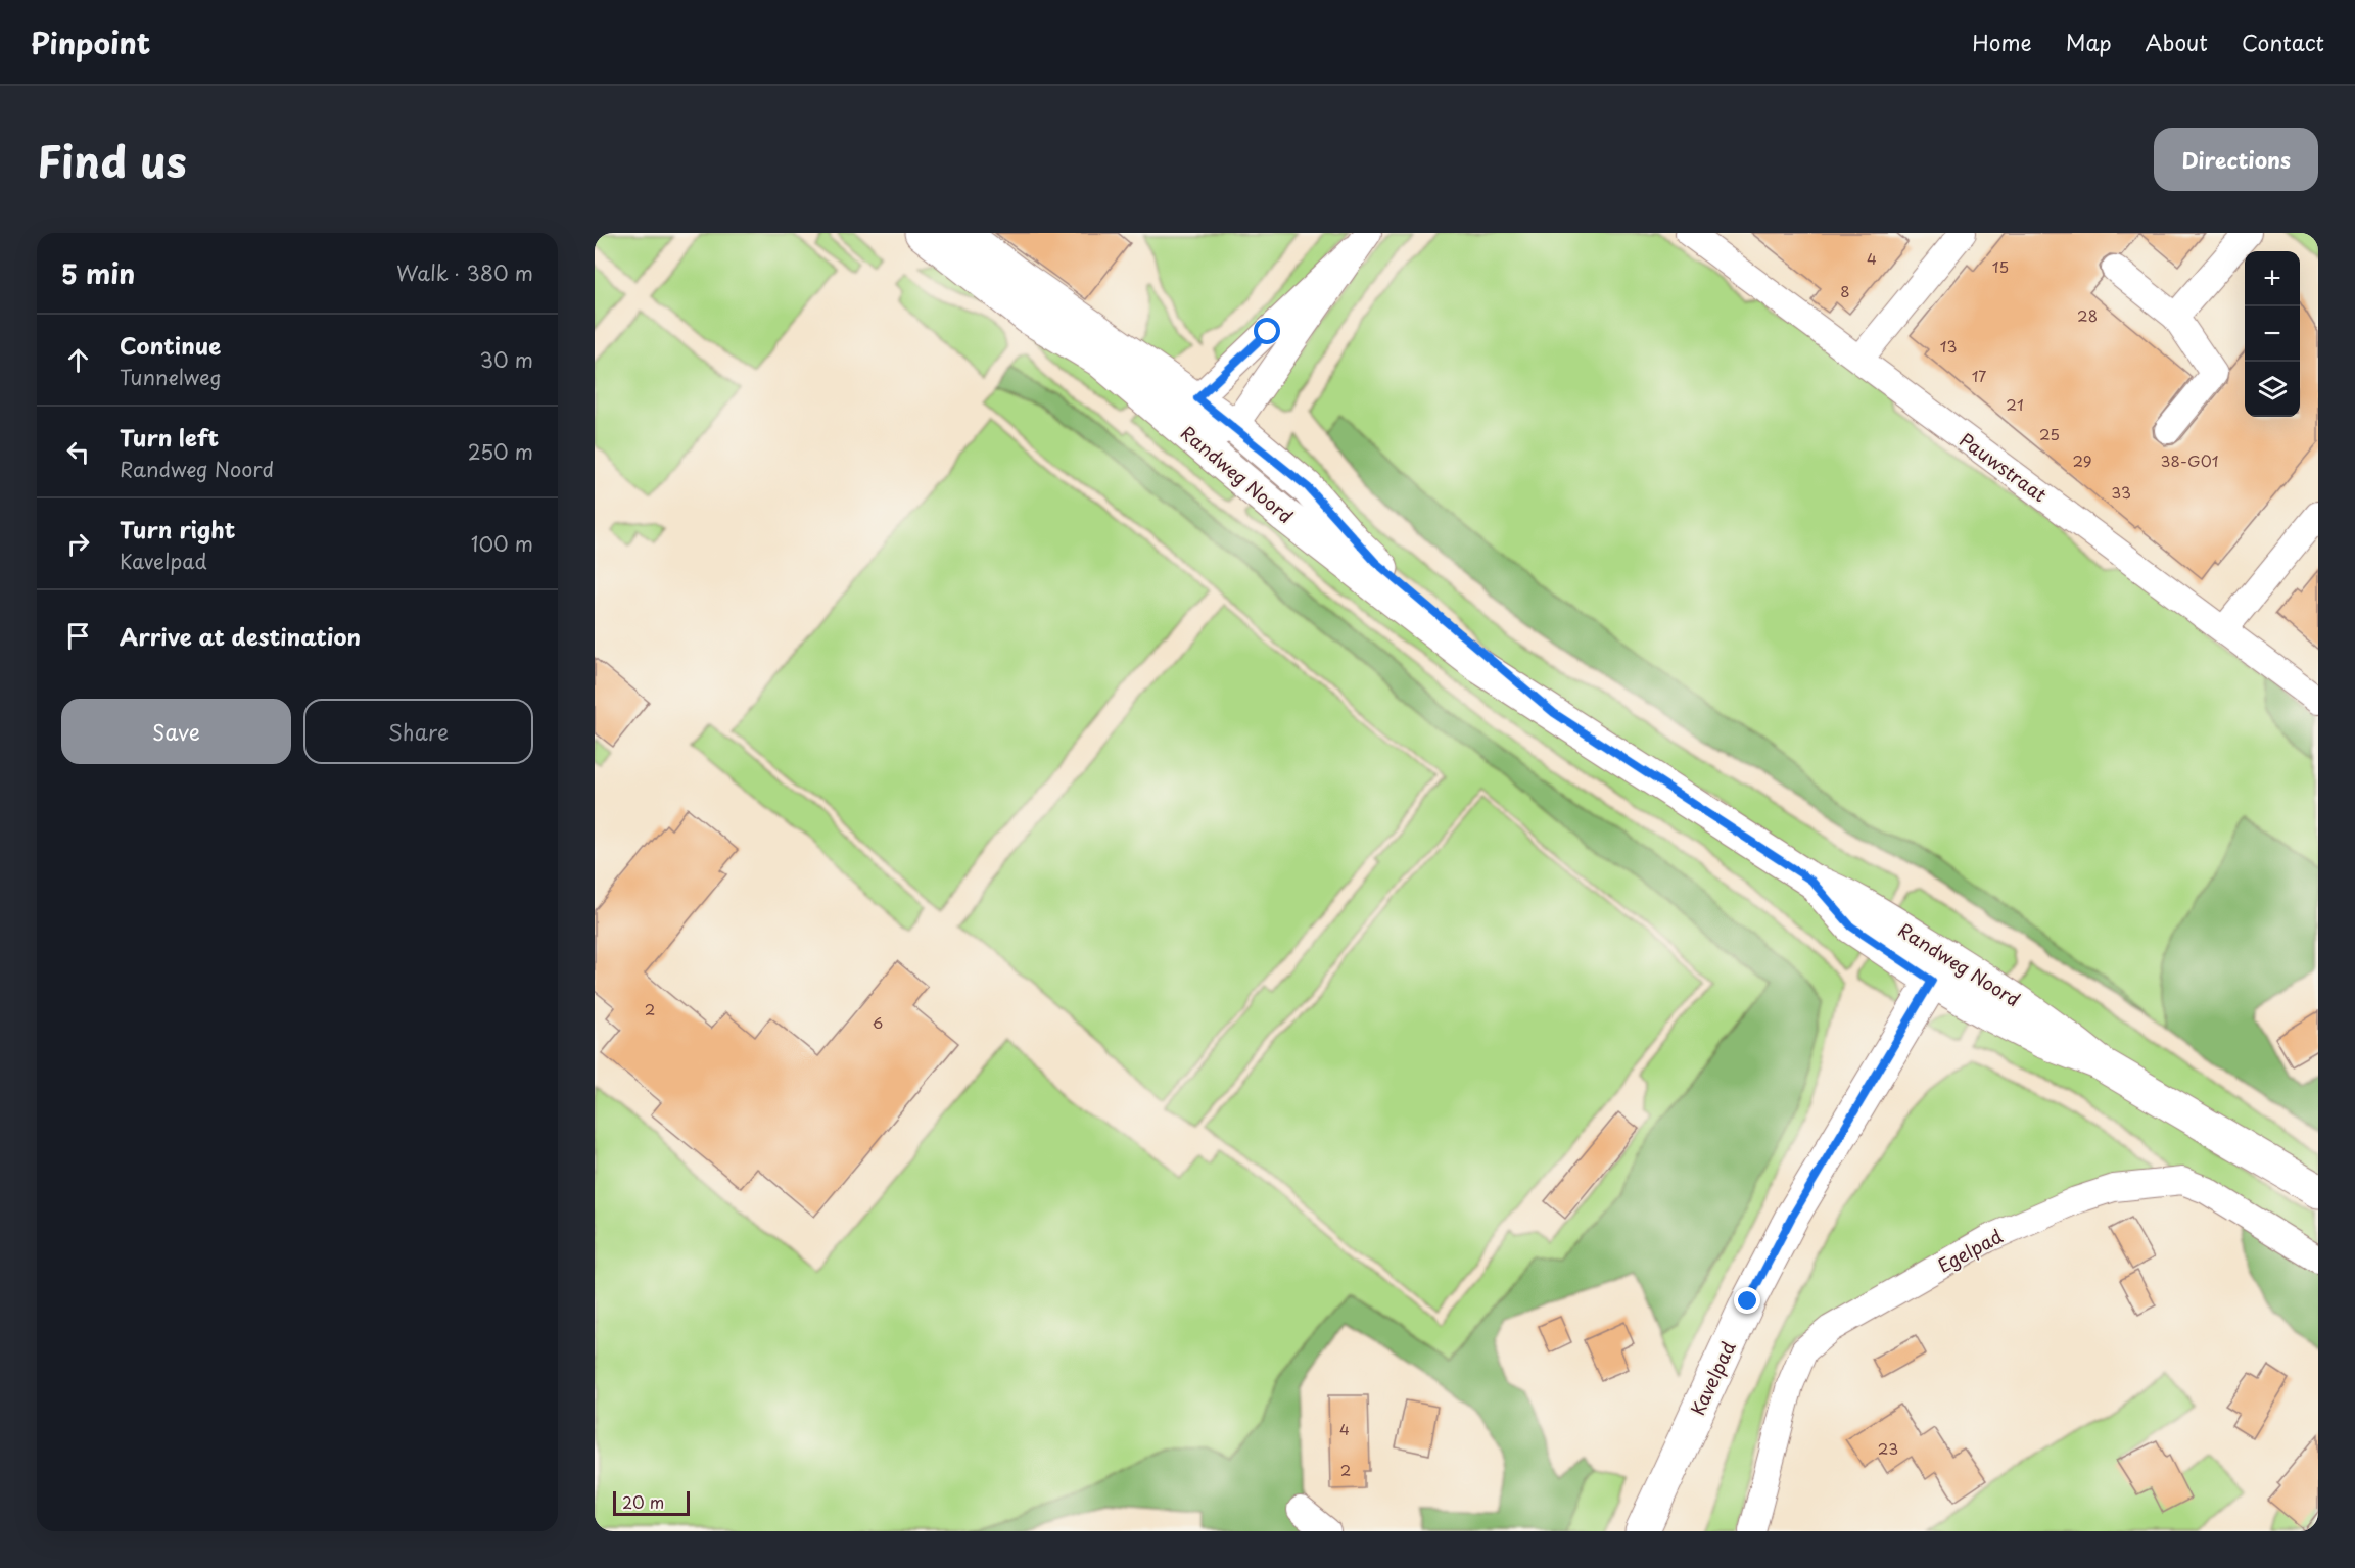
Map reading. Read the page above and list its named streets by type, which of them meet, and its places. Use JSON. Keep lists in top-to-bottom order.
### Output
{
  "streets": {
    "main road": ["Randweg Noord", "Kavelpad"],
    "street": ["Pauwstraat", "Egelpad"]
  },
  "crossings": [
    ["Randweg Noord", "Kavelpad"]
  ],
  "house_numbers": [
    "4",
    "15",
    "8",
    "28",
    "13",
    "17",
    "21",
    "25",
    "29",
    "38-G01",
    "33",
    "2",
    "6",
    "4",
    "23",
    "2"
  ],
  "scale_bar": "20 m",
  "page": {
    "header": "Pinpoint",
    "nav": [
      "Home",
      "Map",
      "About",
      "Contact"
    ],
    "title": "Find us",
    "buttons": [
      "Directions",
      ["Save", "Share"]
    ],
    "heading": ["5 min", "Walk · 380 m"],
    "map_buttons": ["+", "−"],
    "list": [
      ["Continue", "Tunnelweg", "30 m"],
      ["Turn left", "Randweg Noord", "250 m"],
      ["Turn right", "Kavelpad", "100 m"],
      "Arrive at destination"
    ],
    "scale": "20 m"
  }
}
